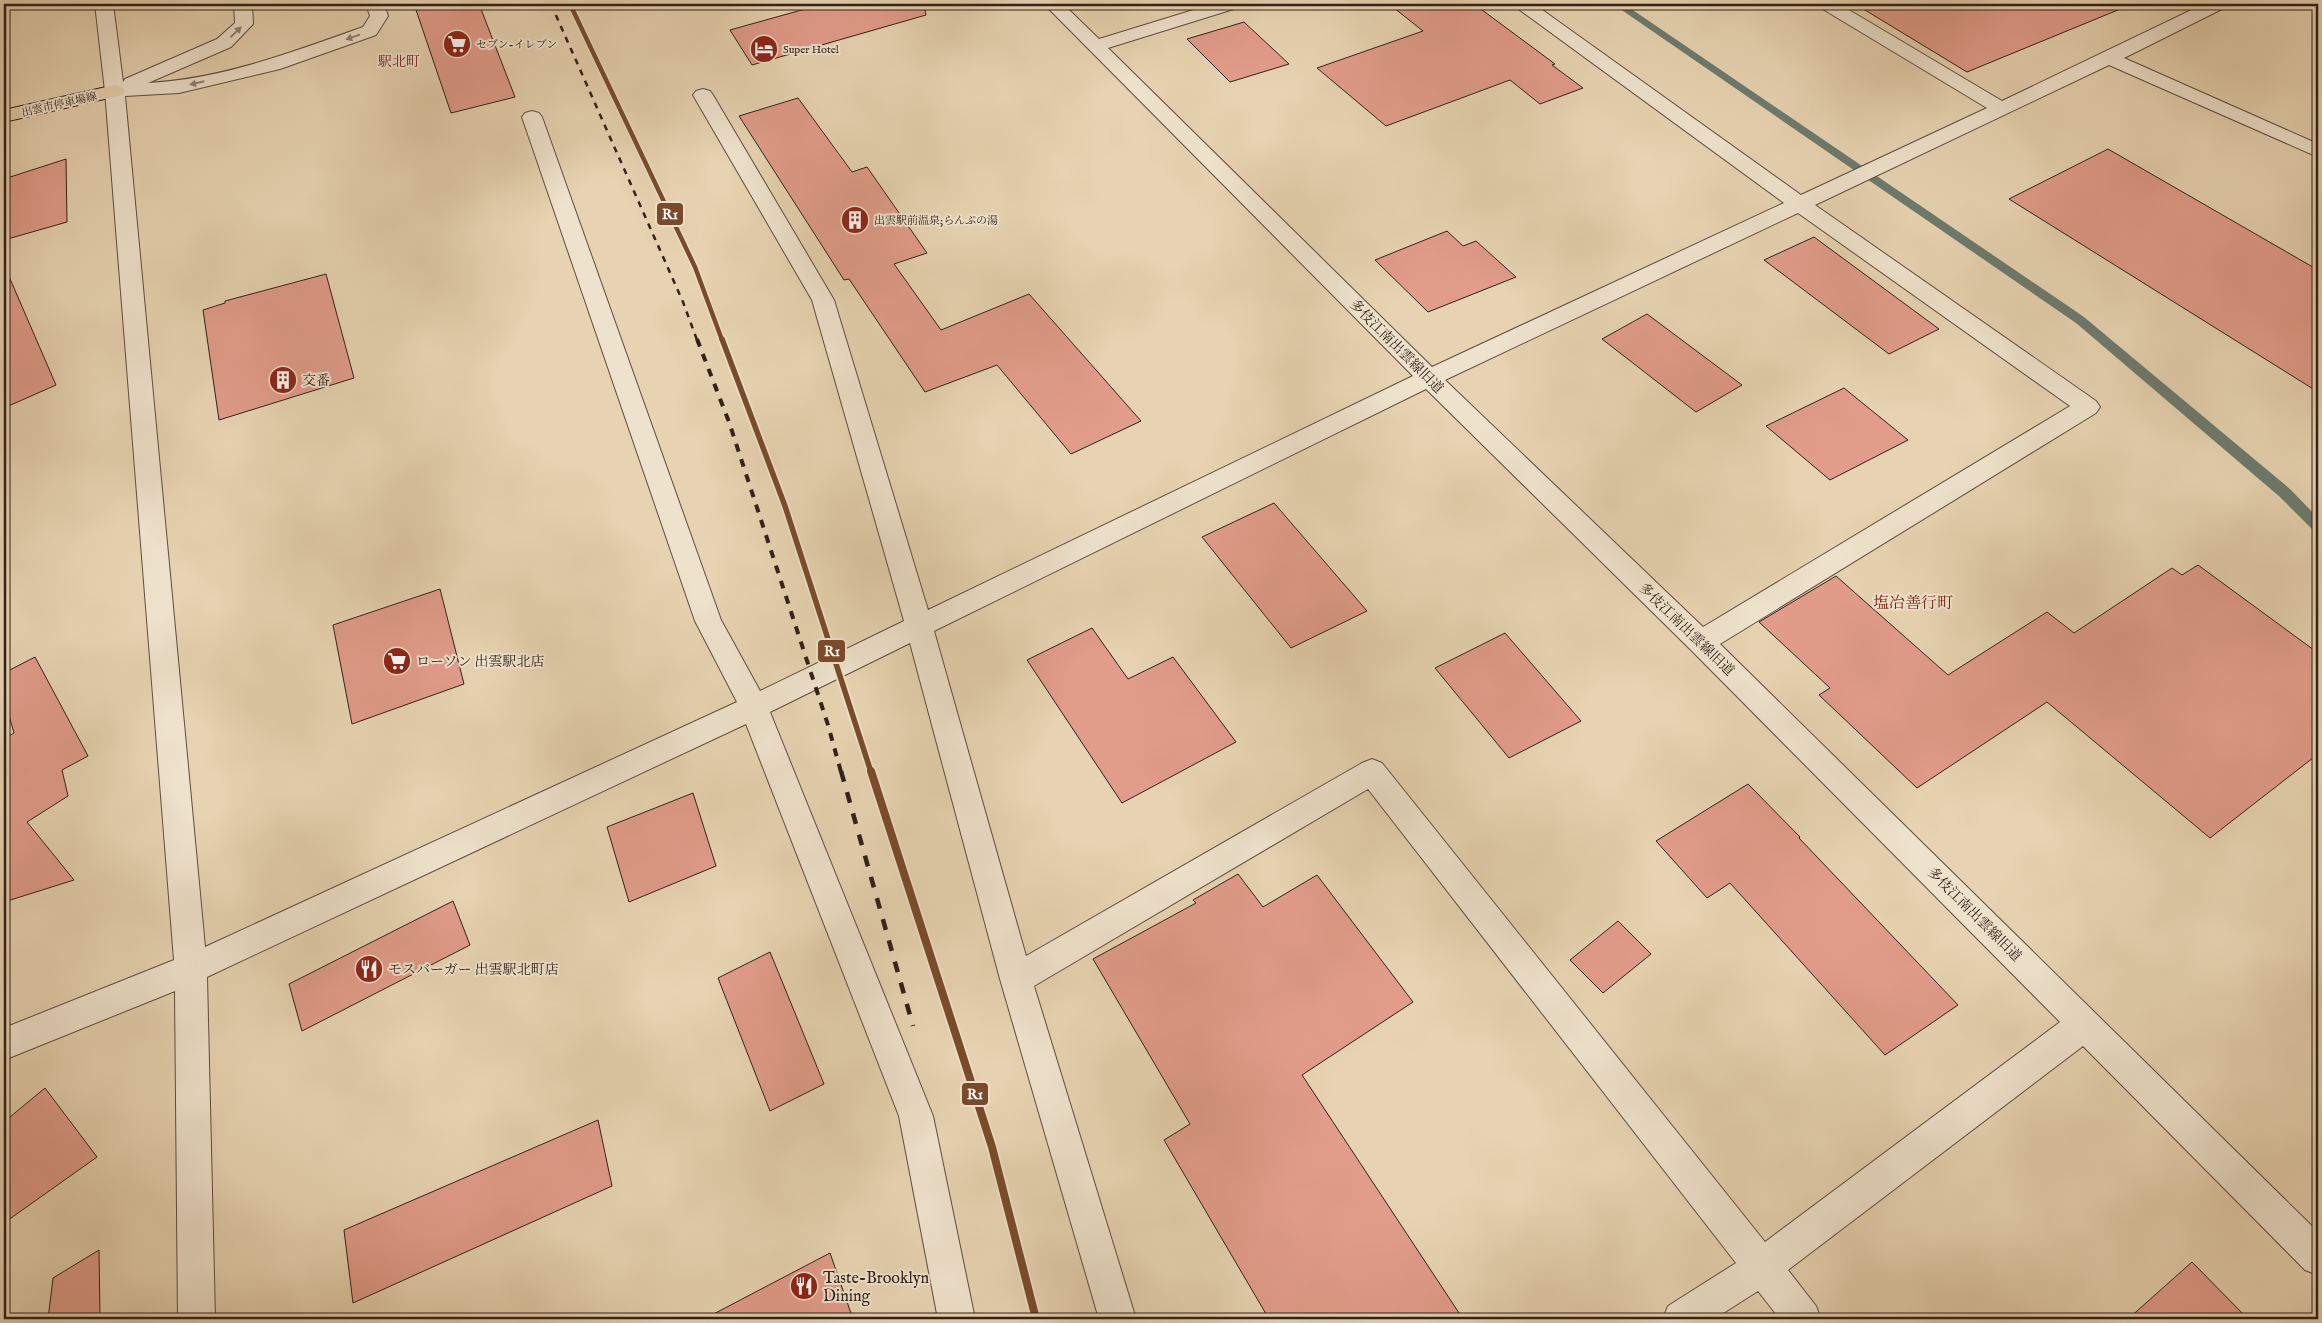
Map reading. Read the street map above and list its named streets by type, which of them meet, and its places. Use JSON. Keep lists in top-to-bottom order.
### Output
{
  "streets": {
    "main road": ["出雲市停車場線"],
    "street": ["多伎江南出雲線旧道"]
  },
  "districts": ["駅北町", "塩冶善行町"],
  "places": {
    "supermarket": ["セブン-イレブン", "ローソン 出雲駅北店"],
    "hotel": ["Super Hotel"],
    "building": ["出雲駅前温泉;らんぷの湯", "交番"],
    "restaurant": ["モスバーガー 出雲駅北町店", "Taste-Brooklyn Dining"]
  },
  "lines": ["transit line R1"]
}
